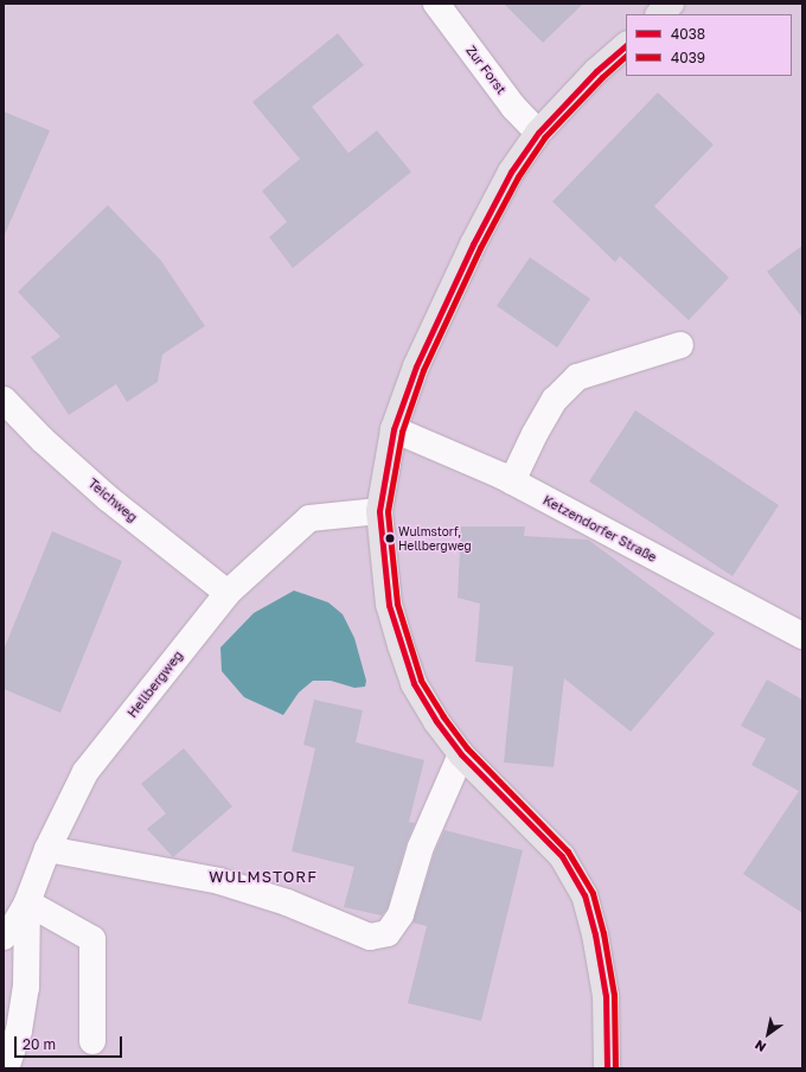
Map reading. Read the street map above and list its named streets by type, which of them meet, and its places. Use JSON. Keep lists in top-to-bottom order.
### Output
{
  "streets": {
    "street": [
      "Zur Forst",
      "Teichweg",
      "Ketzendorfer Straße",
      "Hellbergweg"
    ]
  },
  "crossings": [
    ["Teichweg", "Hellbergweg"]
  ],
  "districts": ["WULMSTORF"],
  "places": ["Wulmstorf, Hellbergweg"],
  "lines": ["transit line 4038", "transit line 4039"],
  "legend": ["4038", "4039"],
  "scale_bar": "20 m",
  "north": "bottom left"
}
